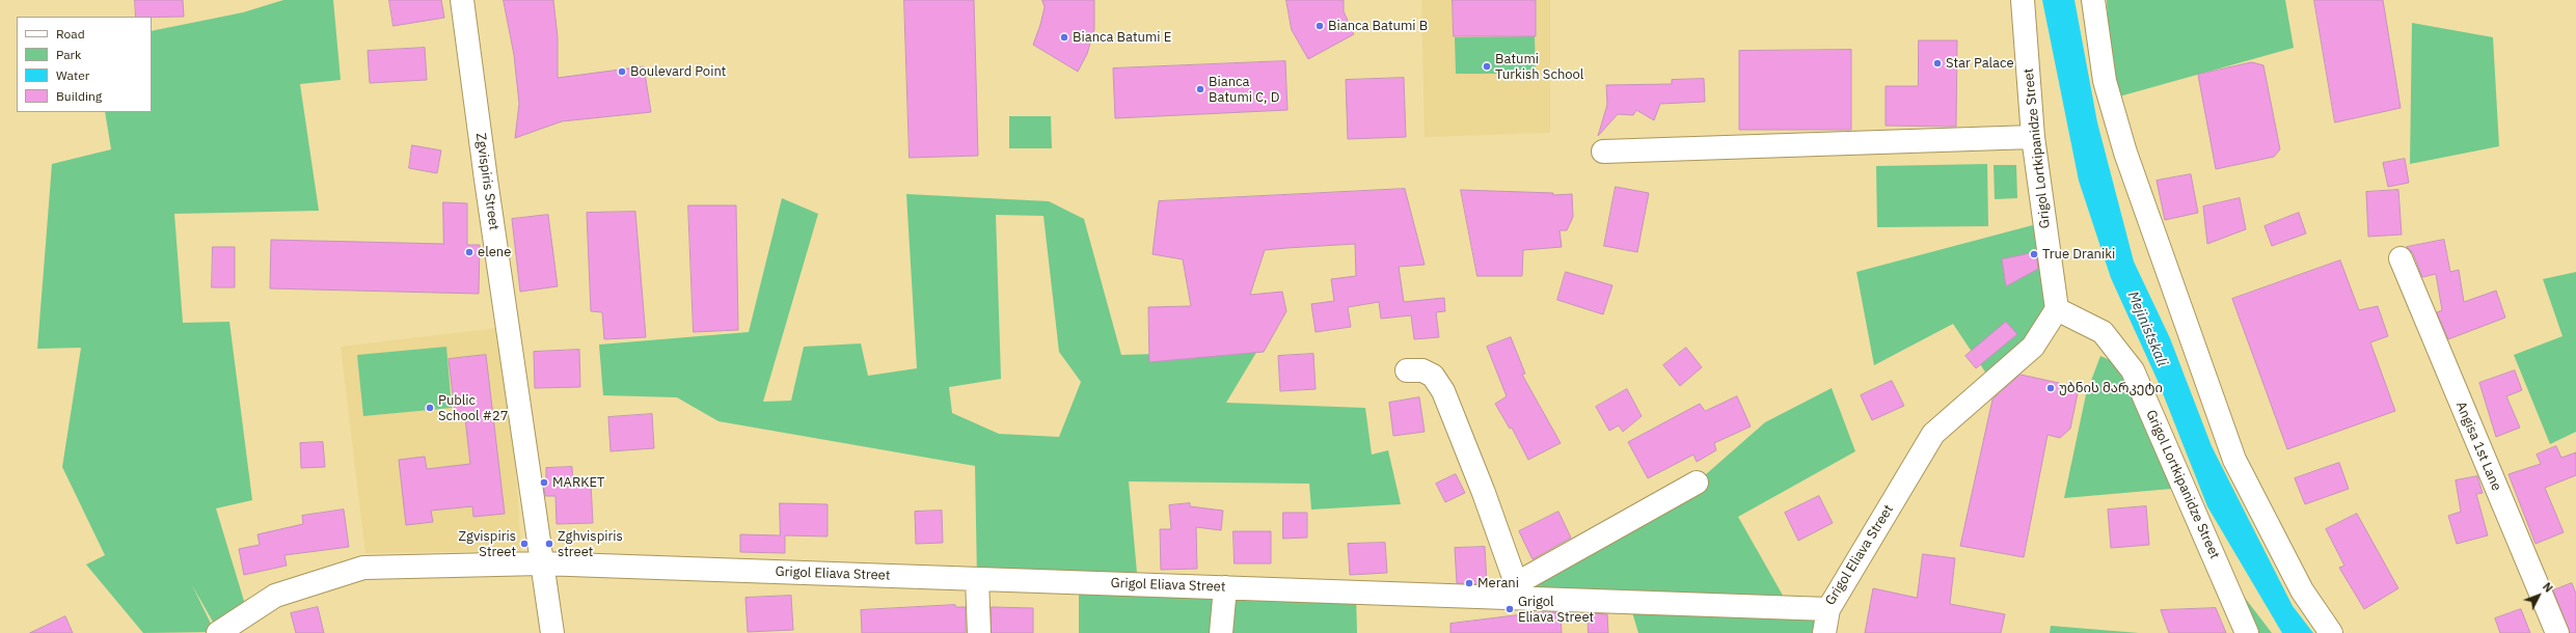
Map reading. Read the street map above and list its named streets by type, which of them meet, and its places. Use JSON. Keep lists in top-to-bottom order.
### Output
{
  "streets": {
    "street": [
      "Grigol Lortkipanidze Street",
      "Zgvispiris Street",
      "Angisa 1st Lane",
      "Grigol Eliava Street"
    ]
  },
  "crossings": [
    ["Grigol Lortkipanidze Street", "Grigol Eliava Street"],
    ["Zgvispiris Street", "Grigol Eliava Street"]
  ],
  "water": ["Mejinistskali"],
  "places": [
    "Bianca Batumi B",
    "Bianca Batumi E",
    "Star Palace",
    "Batumi Turkish School",
    "Boulevard Point",
    "Bianca Batumi C, D",
    "elene",
    "True Draniki",
    "უბნის მარკეტი",
    "Public School #27",
    "MARKET",
    "Zgvispiris Street",
    "Zghvispiris street",
    "Merani",
    "Grigol Eliava Street"
  ],
  "legend": [
    "Road",
    "Park",
    "Water",
    "Building"
  ],
  "north": "top right"
}
